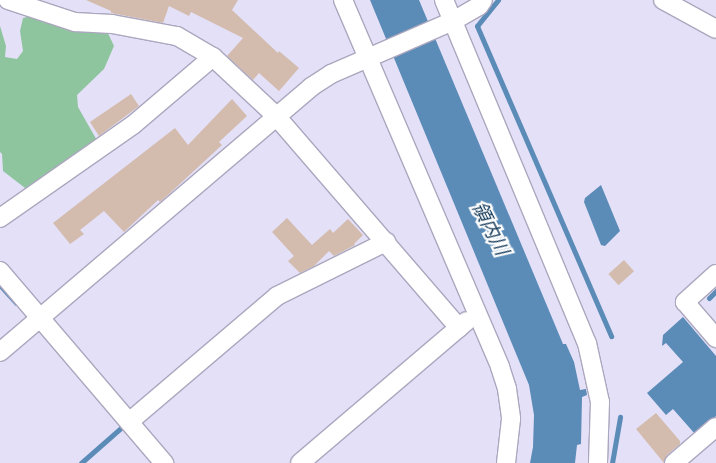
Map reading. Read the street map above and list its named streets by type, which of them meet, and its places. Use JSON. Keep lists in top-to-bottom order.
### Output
{
  "water": ["領内川"]
}
